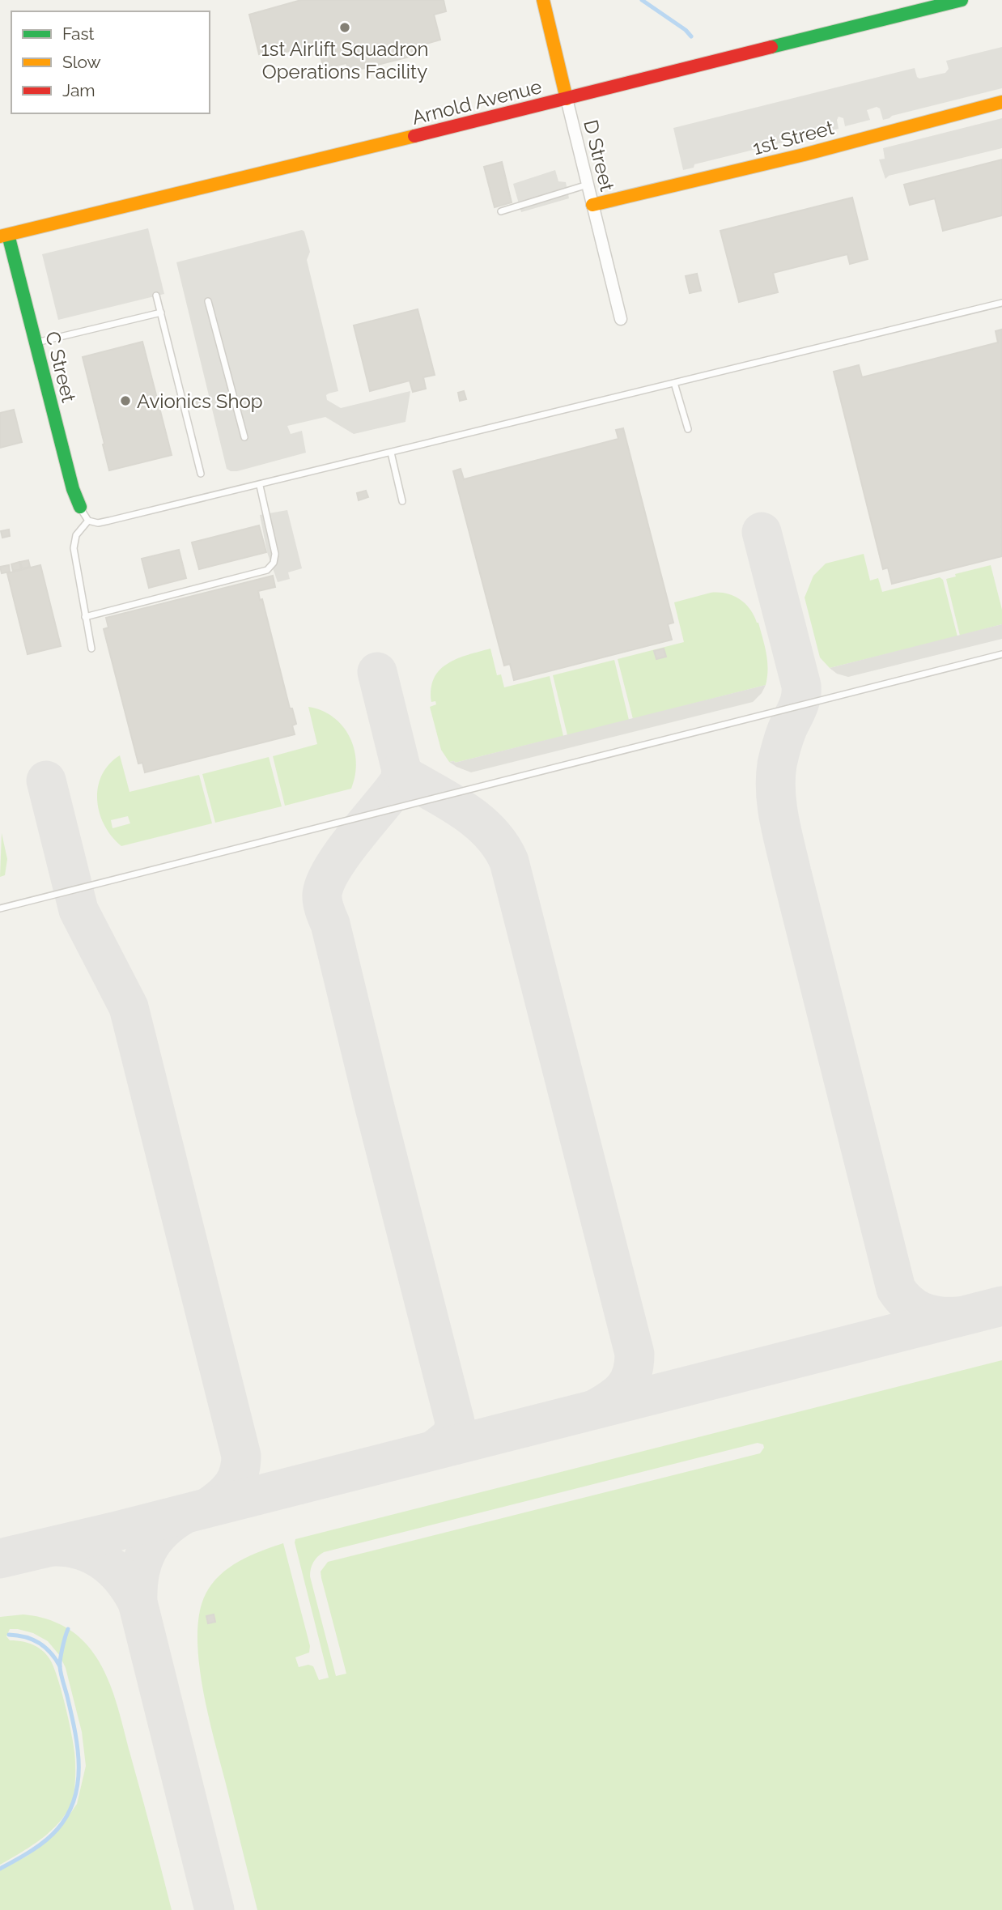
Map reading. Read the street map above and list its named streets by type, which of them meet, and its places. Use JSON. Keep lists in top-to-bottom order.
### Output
{
  "streets": {
    "street": [
      "Arnold Avenue",
      "1st Street",
      "D Street",
      "C Street"
    ]
  },
  "crossings": [
    ["Arnold Avenue", "D Street"],
    ["Arnold Avenue", "C Street"],
    ["1st Street", "D Street"]
  ],
  "places": ["1st Airlift Squadron Operations Facility", "Avionics Shop"],
  "legend": ["Fast", "Slow", "Jam"]
}
